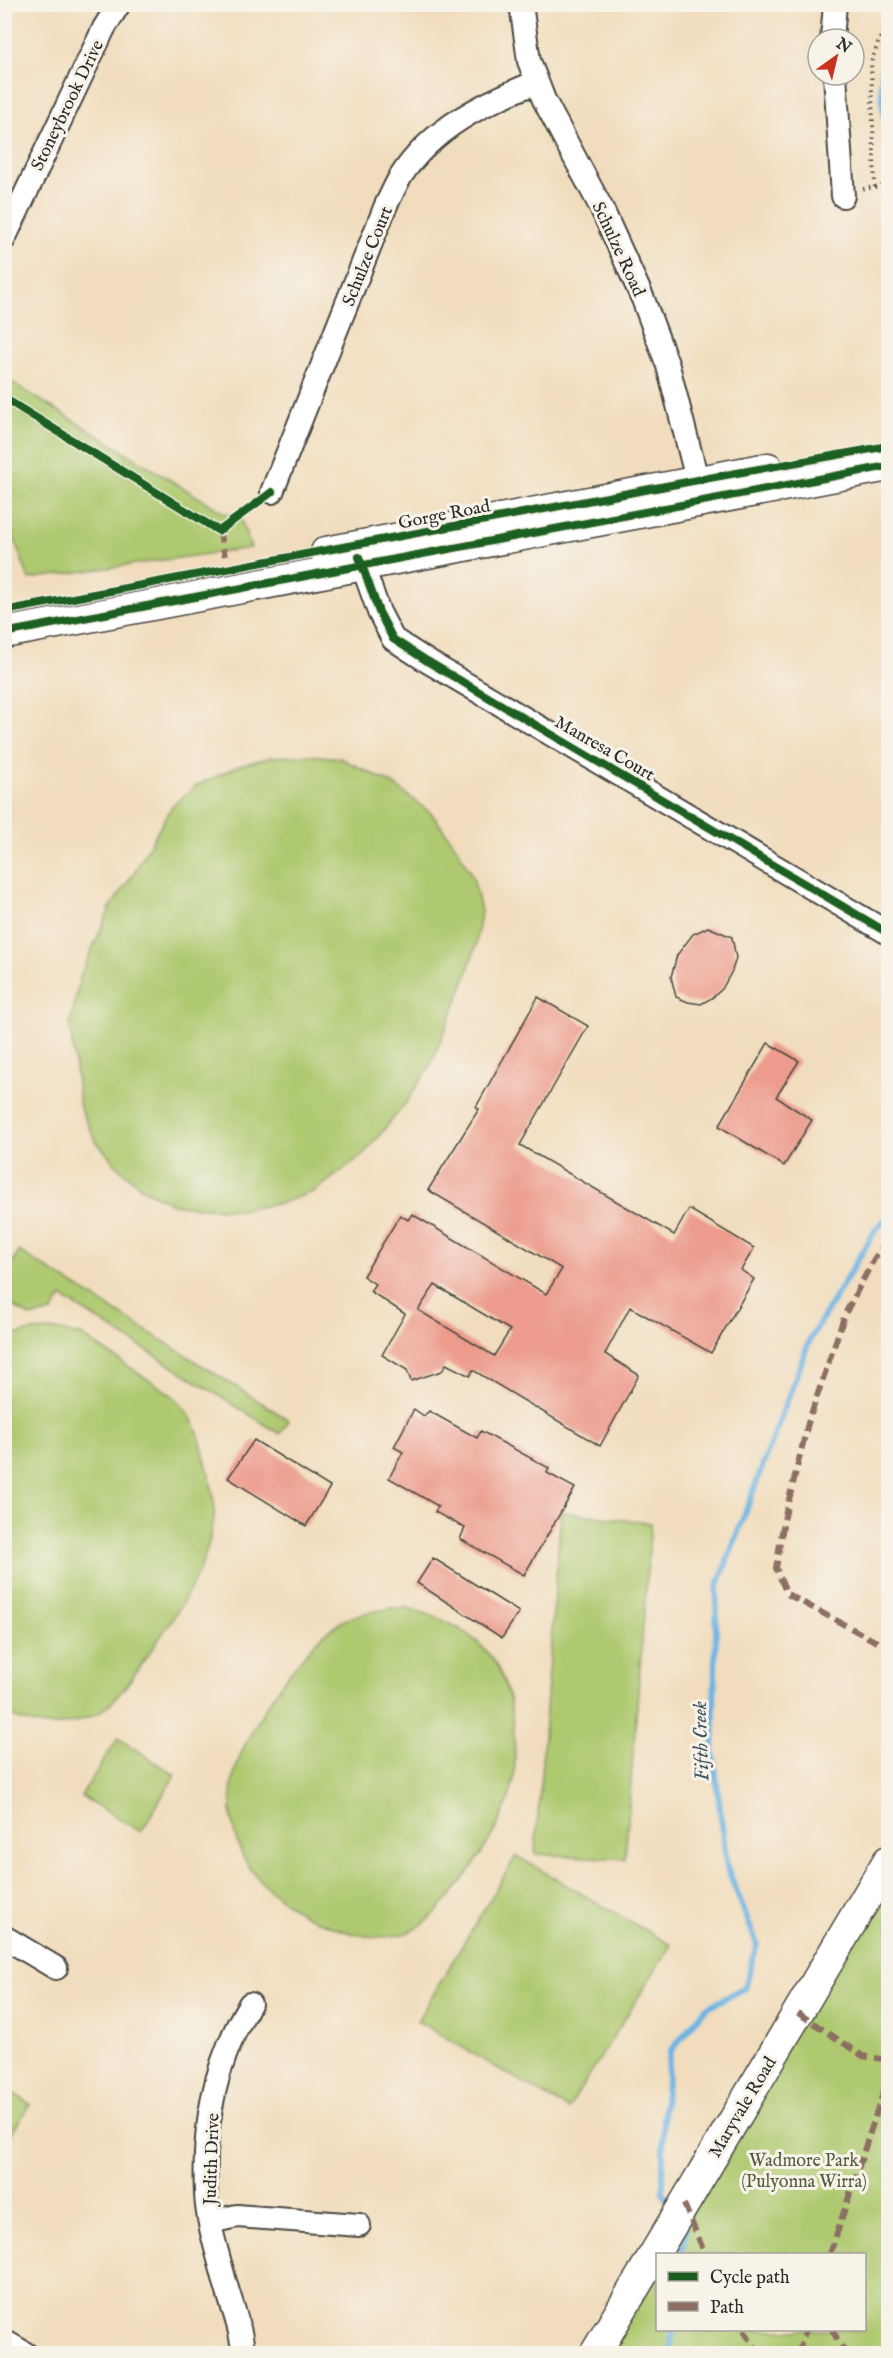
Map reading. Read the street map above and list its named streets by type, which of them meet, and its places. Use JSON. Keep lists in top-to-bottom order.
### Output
{
  "streets": {
    "main road": ["Gorge Road", "Maryvale Road"],
    "street": [
      "Stoneybrook Drive",
      "Schulze Road",
      "Schulze Court",
      "Manresa Court",
      "Judith Drive"
    ]
  },
  "crossings": [
    ["Schulze Road", "Schulze Court"],
    ["Schulze Road", "Gorge Road"],
    ["Gorge Road", "Manresa Court"]
  ],
  "water": ["Fifth Creek"],
  "parks": ["Wadmore Park (Pulyonna Wirra)"],
  "legend": ["Cycle path", "Path"],
  "north": "top right"
}
